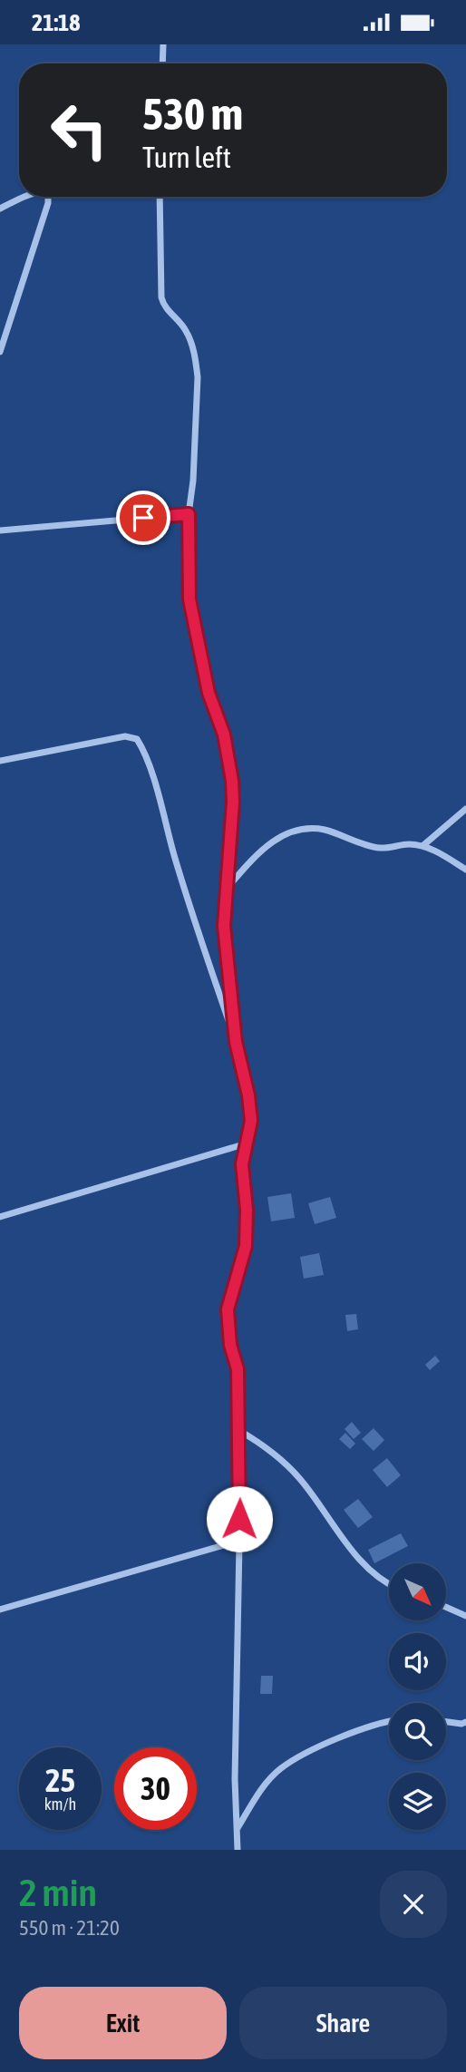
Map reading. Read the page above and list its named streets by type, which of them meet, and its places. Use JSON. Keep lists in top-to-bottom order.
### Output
{
  "north": "bottom right",
  "page": {
    "status": "21:18",
    "turn": ["530 m", "Turn left"],
    "speed": "25 km/h",
    "limit": "30",
    "heading": ["2 min", "550 m · 21:20"],
    "buttons": ["Exit", "Share"]
  }
}
